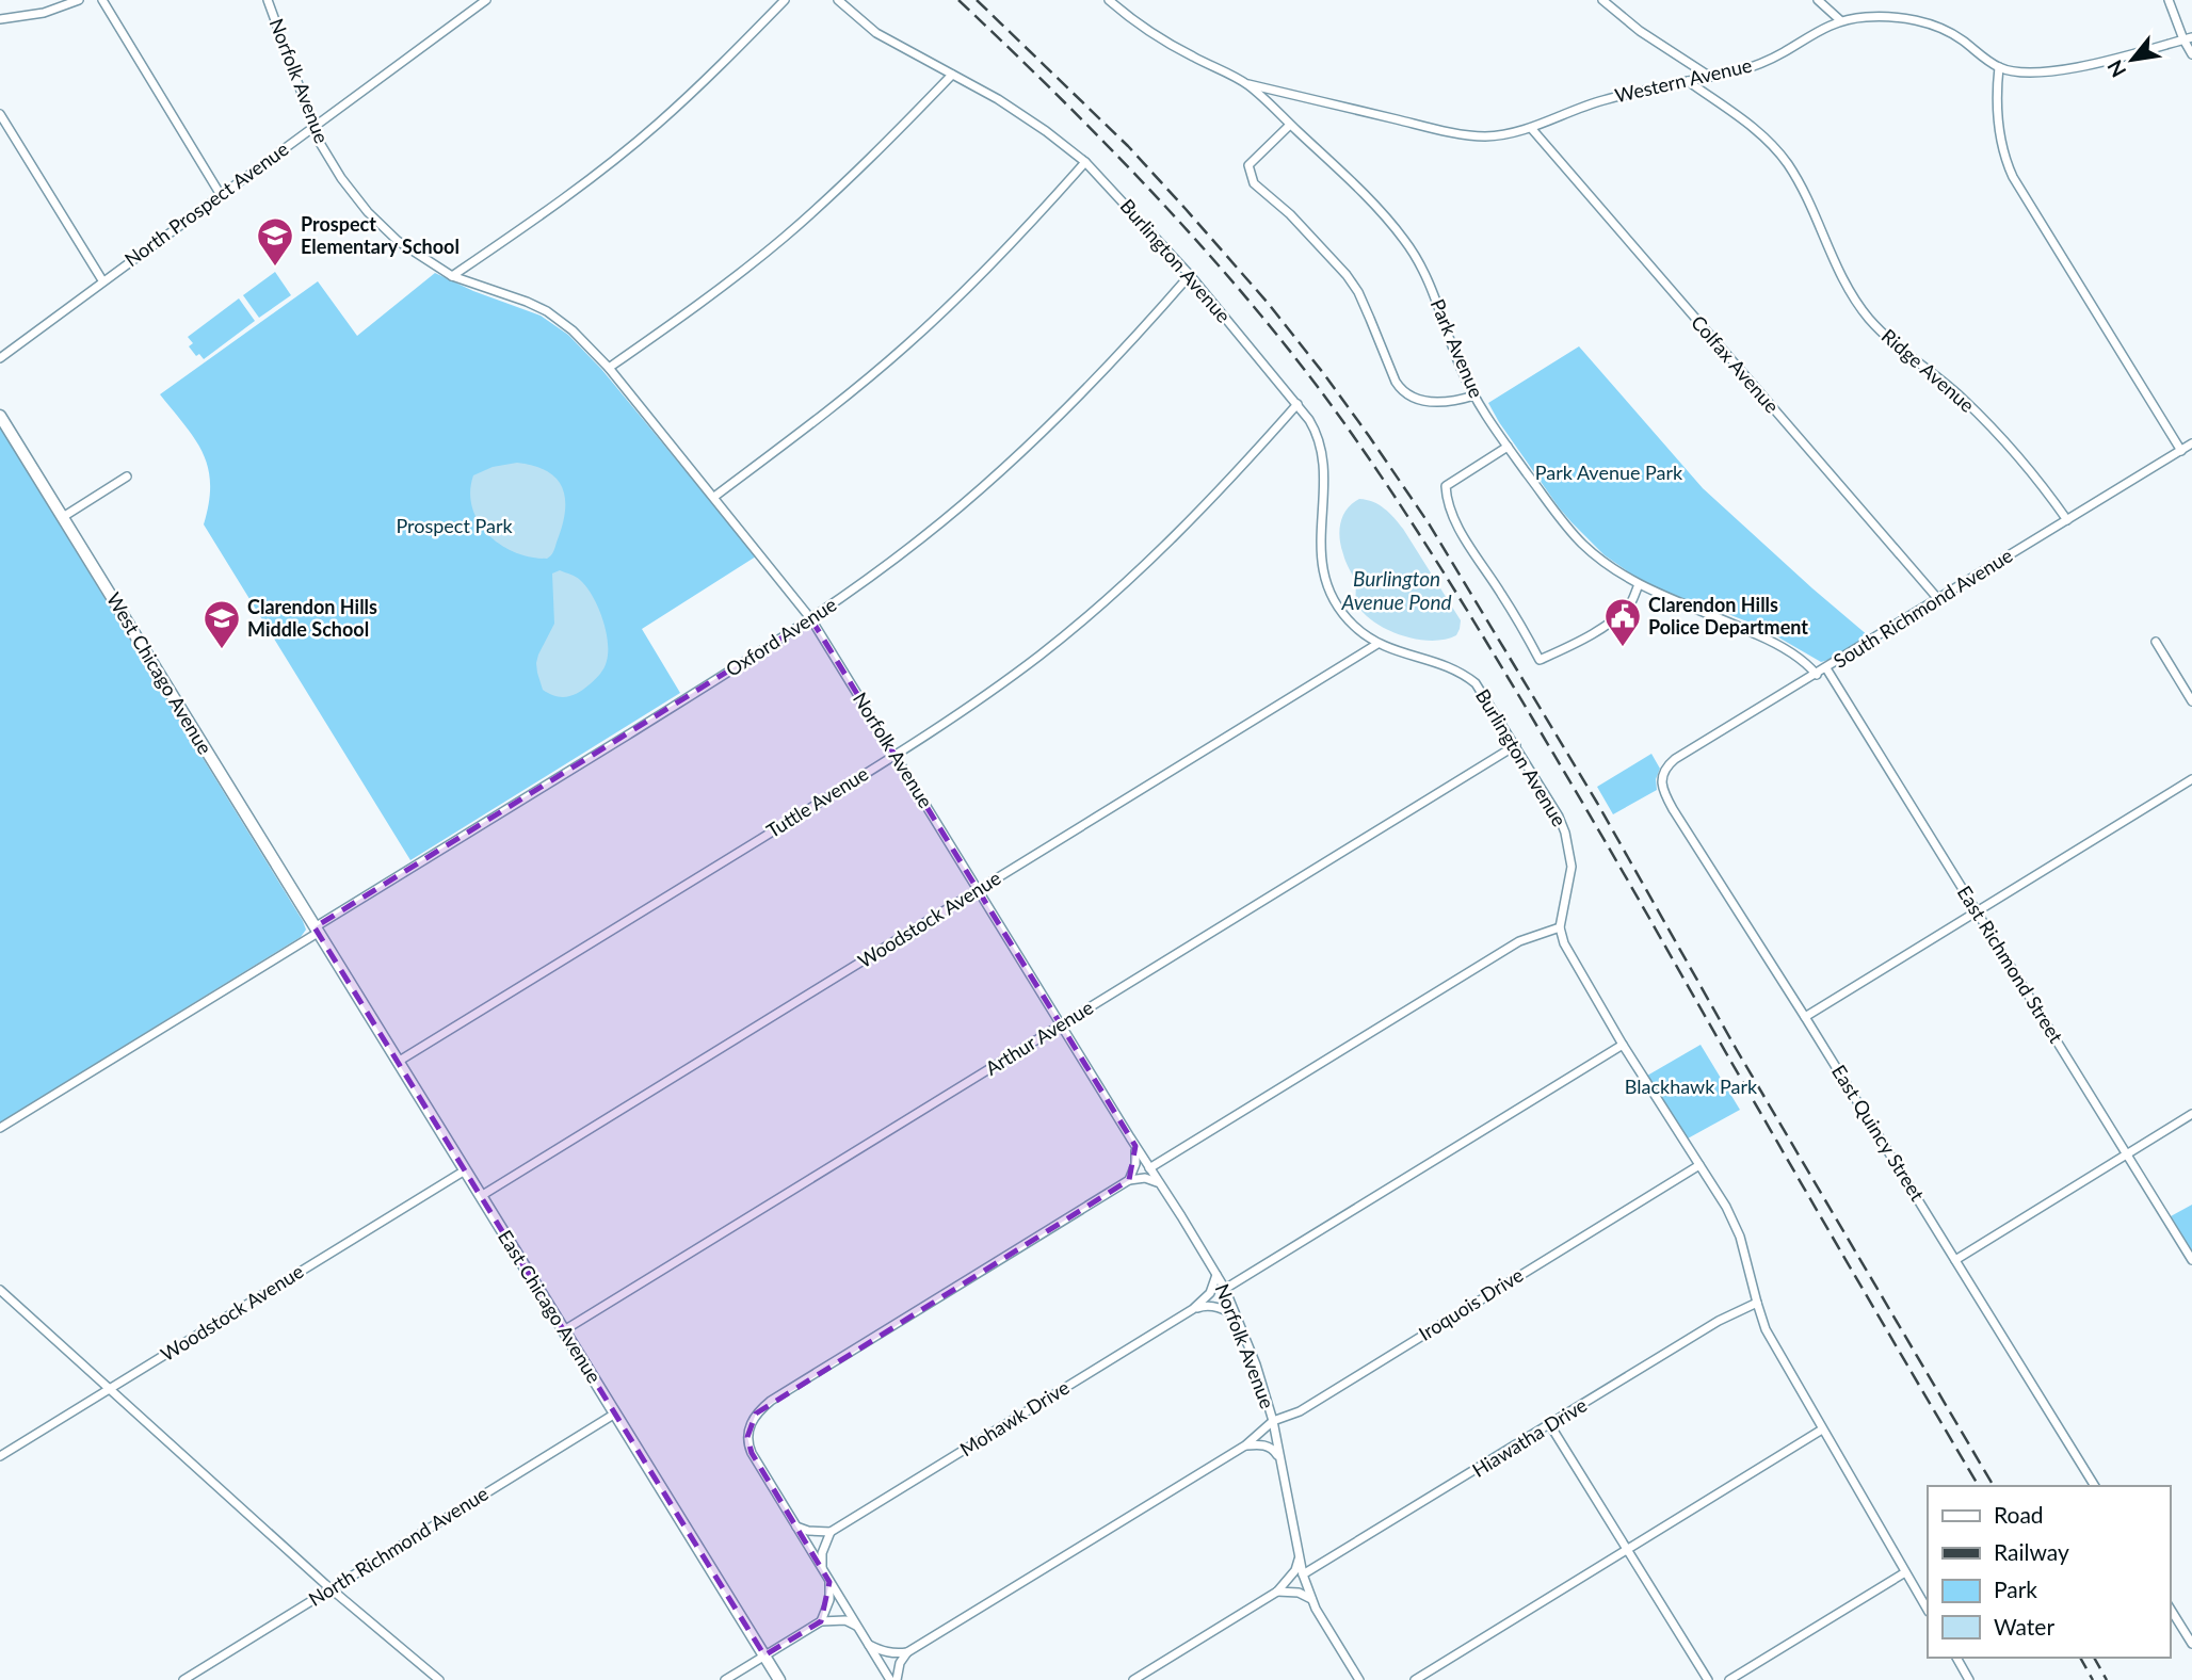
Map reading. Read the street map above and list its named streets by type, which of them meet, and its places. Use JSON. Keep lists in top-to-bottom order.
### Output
{
  "streets": {
    "main road": ["West Chicago Avenue", "East Chicago Avenue"],
    "street": [
      "Norfolk Avenue",
      "Western Avenue",
      "North Prospect Avenue",
      "Burlington Avenue",
      "Park Avenue",
      "Colfax Avenue",
      "Ridge Avenue",
      "South Richmond Avenue",
      "Oxford Avenue",
      "Tuttle Avenue",
      "Woodstock Avenue",
      "East Richmond Street",
      "Arthur Avenue",
      "East Quincy Street",
      "Iroquois Drive",
      "Mohawk Drive",
      "Hiawatha Drive",
      "North Richmond Avenue"
    ]
  },
  "crossings": [
    ["Norfolk Avenue", "North Prospect Avenue"],
    ["Norfolk Avenue", "Oxford Avenue"],
    ["Norfolk Avenue", "Tuttle Avenue"],
    ["Norfolk Avenue", "Woodstock Avenue"],
    ["Norfolk Avenue", "Arthur Avenue"],
    ["Norfolk Avenue", "Iroquois Drive"],
    ["Norfolk Avenue", "Mohawk Drive"],
    ["Norfolk Avenue", "Hiawatha Drive"],
    ["Western Avenue", "Park Avenue"],
    ["Western Avenue", "Colfax Avenue"],
    ["Western Avenue", "Ridge Avenue"],
    ["Burlington Avenue", "Oxford Avenue"],
    ["Burlington Avenue", "Tuttle Avenue"],
    ["Burlington Avenue", "Woodstock Avenue"],
    ["Burlington Avenue", "Arthur Avenue"],
    ["Park Avenue", "South Richmond Avenue"],
    ["Colfax Avenue", "South Richmond Avenue"],
    ["Ridge Avenue", "South Richmond Avenue"],
    ["South Richmond Avenue", "East Richmond Street"],
    ["South Richmond Avenue", "East Quincy Street"],
    ["Oxford Avenue", "West Chicago Avenue"],
    ["Oxford Avenue", "East Chicago Avenue"],
    ["West Chicago Avenue", "East Chicago Avenue"],
    ["Tuttle Avenue", "East Chicago Avenue"],
    ["Woodstock Avenue", "East Chicago Avenue"],
    ["Arthur Avenue", "East Chicago Avenue"],
    ["East Chicago Avenue", "North Richmond Avenue"]
  ],
  "water": ["Burlington Avenue Pond"],
  "parks": ["Park Avenue Park", "Prospect Park", "Blackhawk Park"],
  "places": {
    "school or university": ["Prospect Elementary School", "Clarendon Hills Middle School"],
    "public building": ["Clarendon Hills Police Department"]
  },
  "legend": [
    "Road",
    "Railway",
    "Park",
    "Water"
  ],
  "north": "bottom left"
}
